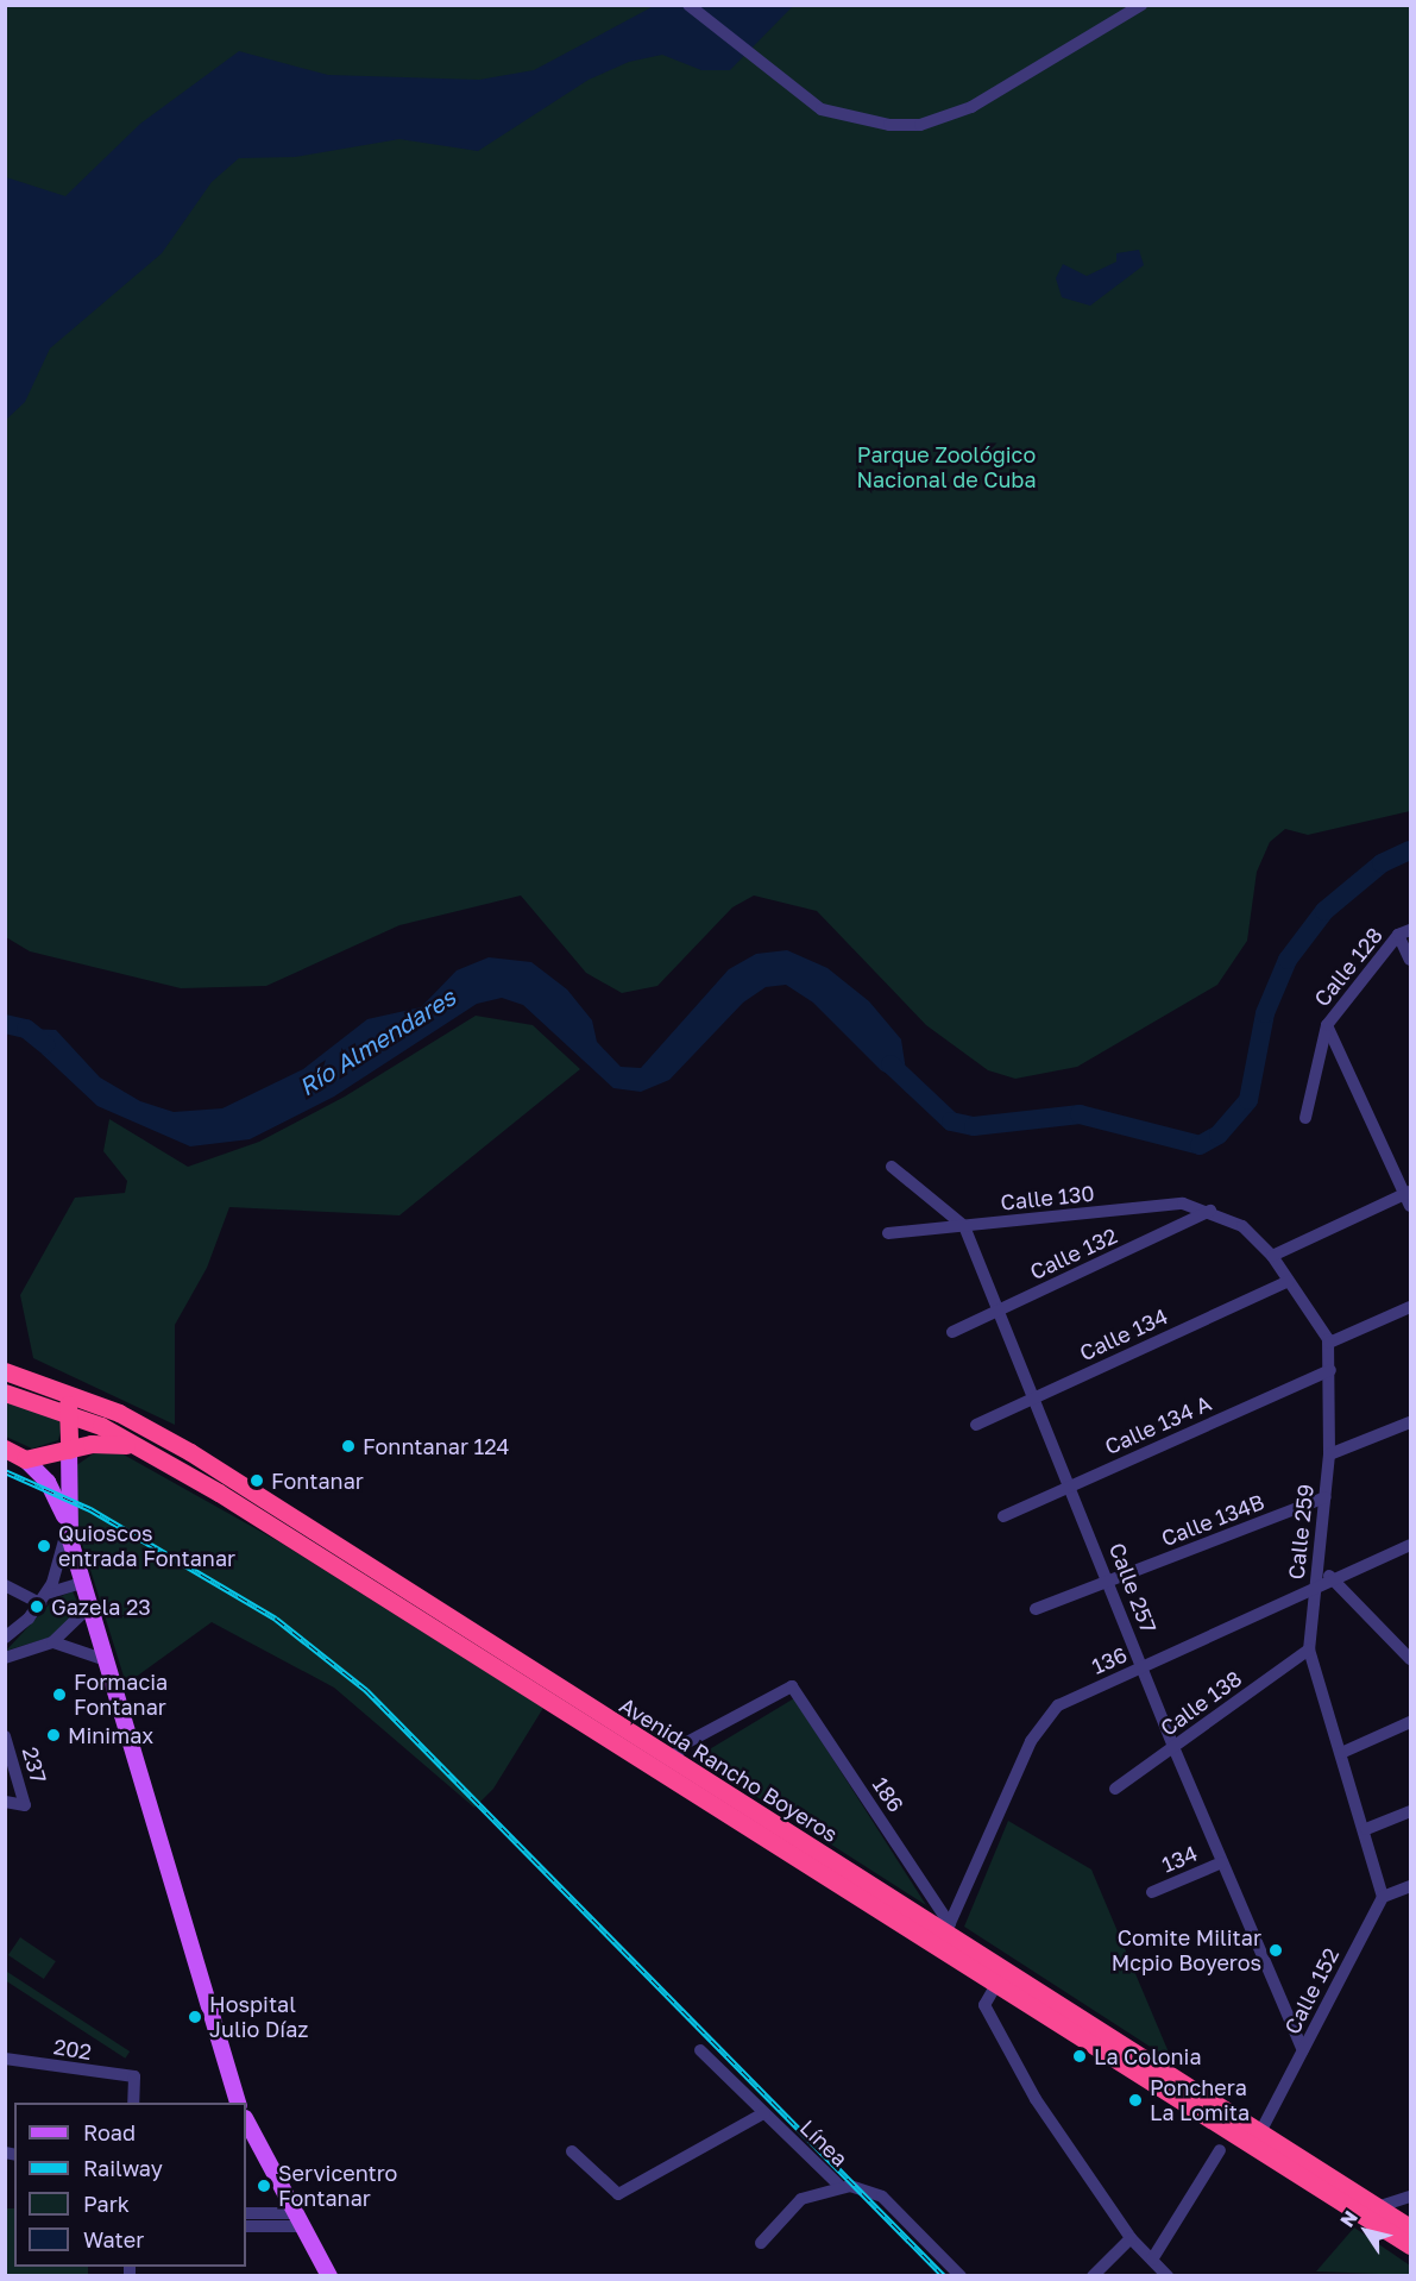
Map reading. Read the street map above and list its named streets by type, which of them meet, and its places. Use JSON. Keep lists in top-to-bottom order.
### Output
{
  "streets": {
    "highway": ["Avenida Rancho Boyeros"],
    "street": [
      "Calle 128",
      "Calle 130",
      "Calle 132",
      "Calle 134",
      "Calle 134 A",
      "Calle 134B",
      "Calle 259",
      "Calle 257",
      "136",
      "Calle 138",
      "237",
      "186",
      "134",
      "Calle 152",
      "202",
      "Línea"
    ]
  },
  "crossings": [
    ["Calle 130", "Calle 132"],
    ["Calle 130", "Calle 257"],
    ["Calle 132", "Calle 257"],
    ["Calle 134", "Calle 257"],
    ["Calle 134 A", "Calle 259"],
    ["Calle 134 A", "Calle 257"],
    ["Calle 134B", "Calle 259"],
    ["Calle 134B", "Calle 257"],
    ["Calle 259", "136"],
    ["Calle 259", "Calle 138"],
    ["Calle 259", "Calle 152"],
    ["Calle 257", "136"],
    ["Calle 257", "Calle 138"],
    ["Calle 257", "134"],
    ["Calle 257", "Calle 152"],
    ["136", "Avenida Rancho Boyeros"],
    ["136", "186"],
    ["Avenida Rancho Boyeros", "186"],
    ["Avenida Rancho Boyeros", "Calle 152"]
  ],
  "water": ["Río Almendares"],
  "parks": ["Parque Zoológico Nacional de Cuba"],
  "places": [
    "Fonntanar 124",
    "Fontanar",
    "Quioscos entrada Fontanar",
    "Gazela 23",
    "Formacia Fontanar",
    "Minimax",
    "Comite Militar Mcpio Boyeros",
    "Hospital Julio Díaz",
    "La Colonia",
    "Ponchera La Lomita",
    "Servicentro Fontanar"
  ],
  "legend": [
    "Road",
    "Railway",
    "Park",
    "Water"
  ],
  "north": "top left"
}
